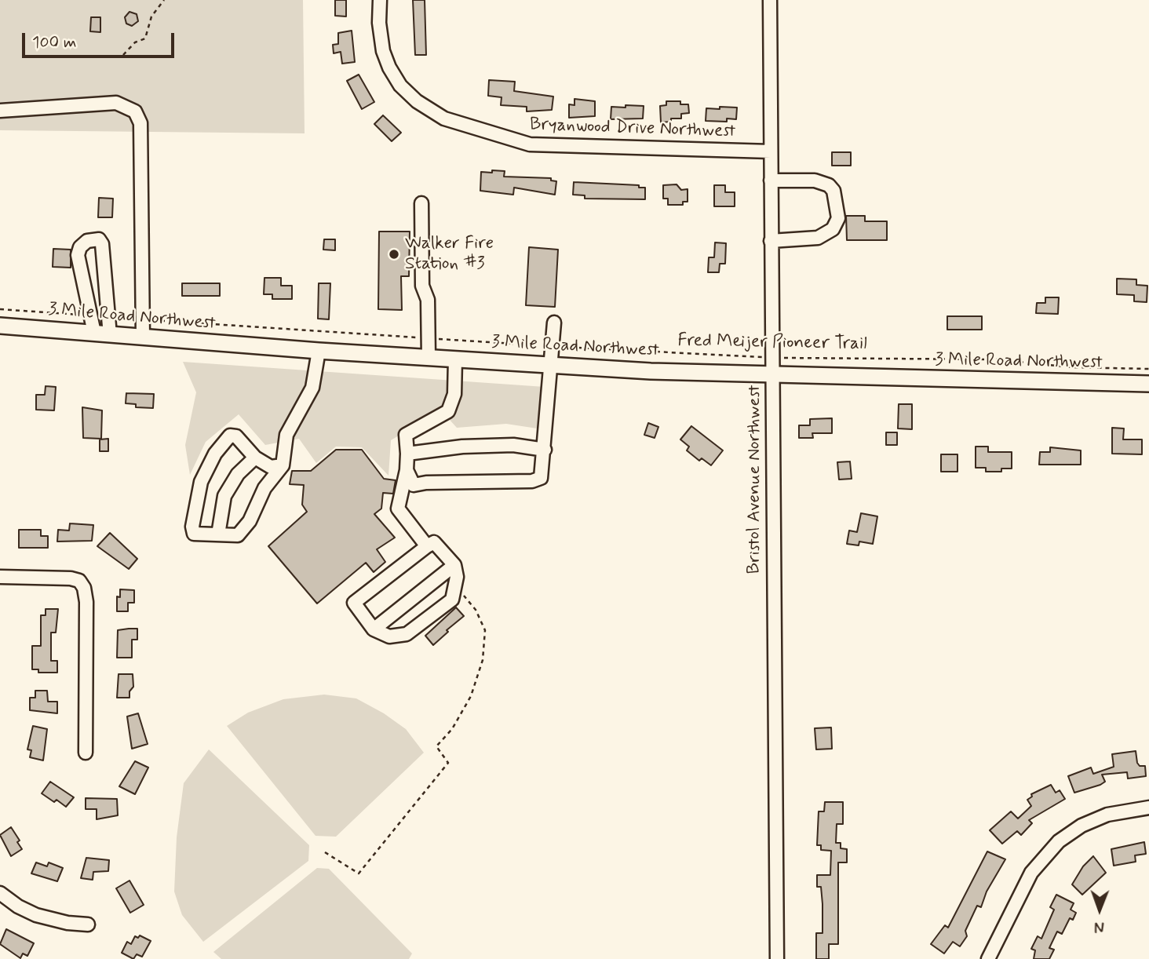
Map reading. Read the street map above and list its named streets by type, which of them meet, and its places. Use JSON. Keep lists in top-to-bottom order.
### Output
{
  "streets": {
    "main road": ["3 Mile Road Northwest"],
    "street": ["Bryanwood Drive Northwest", "Bristol Avenue Northwest"],
    "path": ["Fred Meijer Pioneer Trail"]
  },
  "crossings": [
    ["Bryanwood Drive Northwest", "Bristol Avenue Northwest"],
    ["3 Mile Road Northwest", "Bristol Avenue Northwest"],
    ["Fred Meijer Pioneer Trail", "Bristol Avenue Northwest"]
  ],
  "places": ["Walker Fire Station #3"],
  "scale_bar": "100 m",
  "north": "bottom"
}
